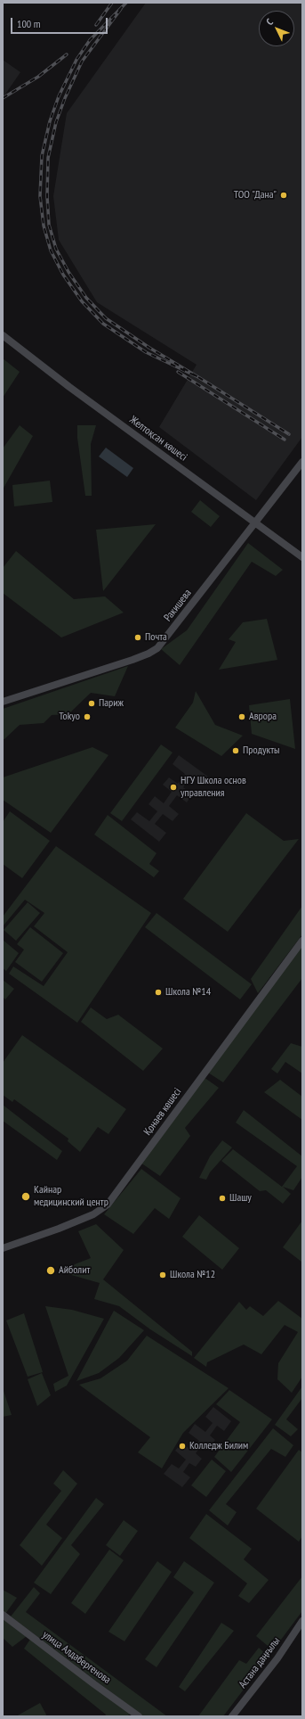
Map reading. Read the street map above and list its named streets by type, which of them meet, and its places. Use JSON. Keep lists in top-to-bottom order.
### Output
{
  "streets": {
    "street": [
      "Желтоқсан көшесі",
      "Ракишева",
      "Қонаев көшесі",
      "улица Алдабергенова",
      "Астана даңғылы"
    ]
  },
  "crossings": [
    ["Желтоқсан көшесі", "Ракишева"]
  ],
  "places": [
    "ТОО \"Дана\"",
    "Почта",
    "Париж",
    "Tokyo",
    "Аврора",
    "Продукты",
    "НГУ Школа основ управления",
    "Школа №14",
    "Кайнар медицинский центр",
    "Шашу",
    "Айболит",
    "Школа №12",
    "Колледж Билим"
  ],
  "scale_bar": "100 m",
  "north": "top left"
}
